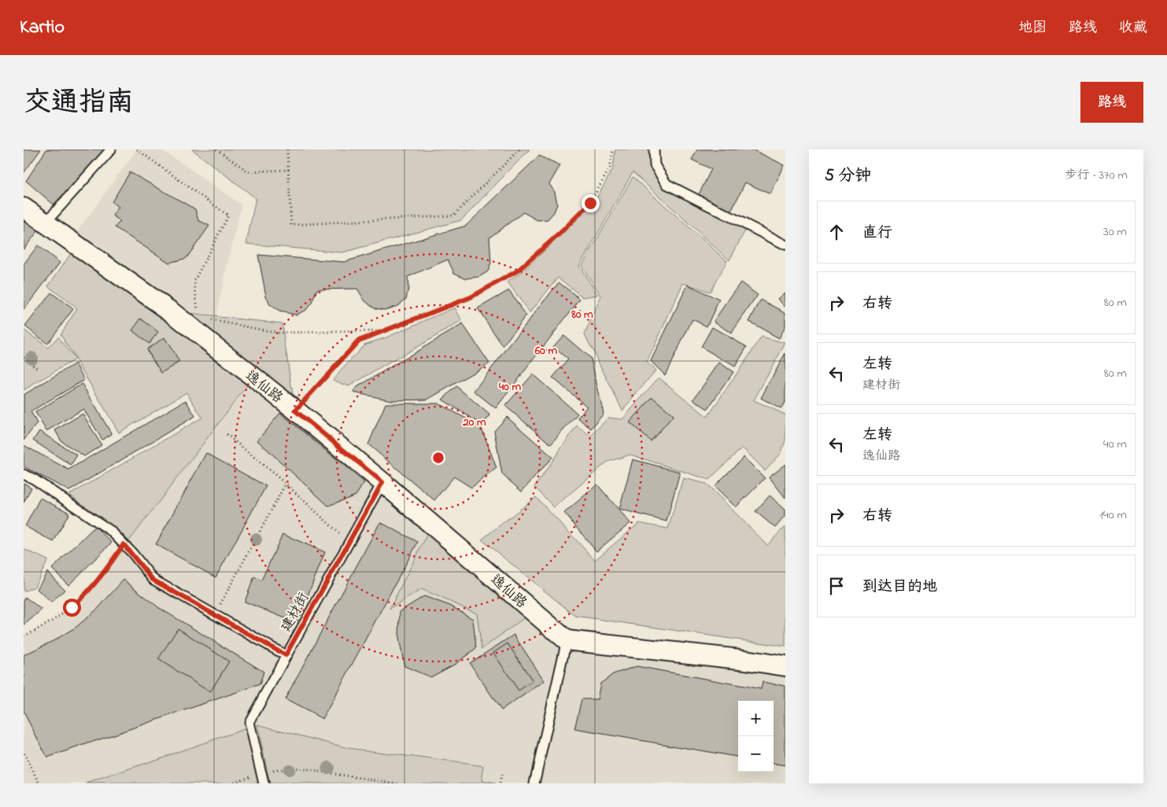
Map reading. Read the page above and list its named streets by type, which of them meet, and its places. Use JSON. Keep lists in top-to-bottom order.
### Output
{
  "streets": {
    "street": ["逸仙路"],
    "lane": ["建材街"]
  },
  "crossings": [
    ["逸仙路", "建材街"]
  ],
  "page": {
    "header": "Kartio",
    "nav": ["地图", "路线", "收藏"],
    "title": "交通指南",
    "buttons": "路线",
    "heading": ["5 分钟", "步行 · 370 m"],
    "list": [
      ["直行", "30 m"],
      ["右转", "80 m"],
      ["左转", "建材街", "80 m"],
      ["左转", "逸仙路", "40 m"],
      ["右转", "140 m"],
      "到达目的地"
    ],
    "map_buttons": ["+", "−"]
  },
  "rings": [
    "80 m",
    "60 m",
    "40 m",
    "20 m"
  ]
}
